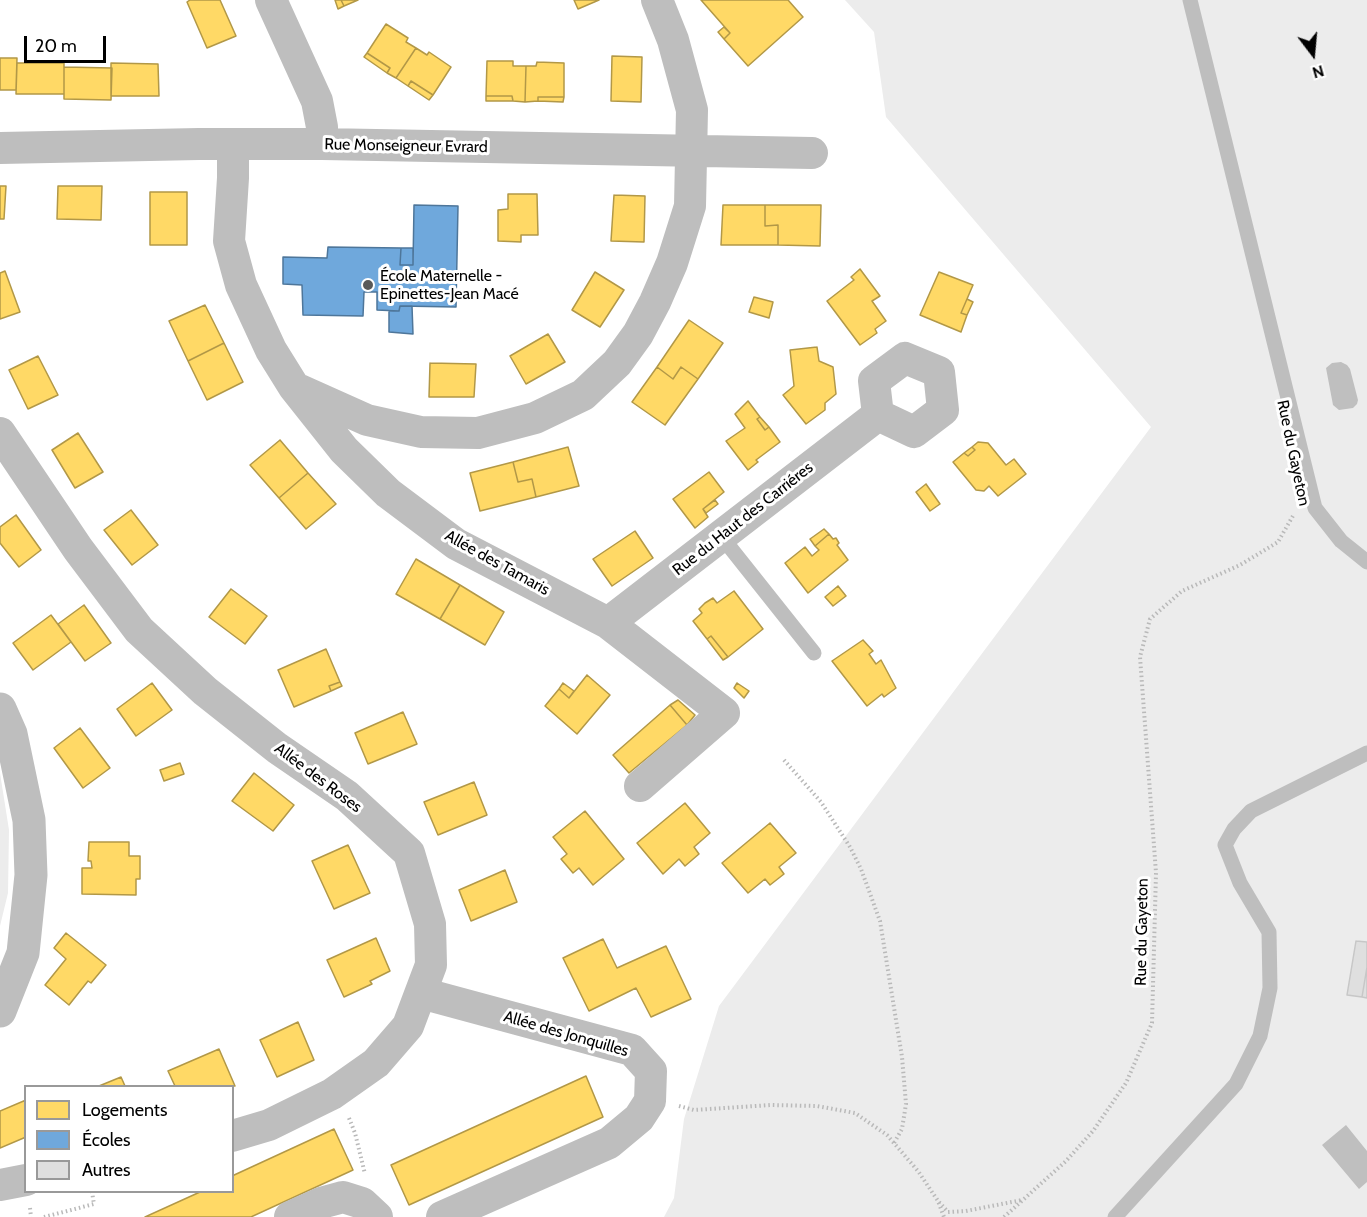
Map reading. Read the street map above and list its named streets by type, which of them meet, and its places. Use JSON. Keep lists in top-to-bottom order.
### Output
{
  "streets": {
    "street": [
      "Rue Monseigneur Evrard",
      "Rue du Haut des Carriéres",
      "Allée des Tamaris",
      "Allée des Roses",
      "Allée des Jonquilles"
    ],
    "path": ["Rue du Gayeton"]
  },
  "crossings": [
    ["Rue Monseigneur Evrard", "Allée des Tamaris"],
    ["Rue du Haut des Carriéres", "Allée des Tamaris"],
    ["Allée des Roses", "Allée des Jonquilles"]
  ],
  "places": ["École Maternelle - Epinettes-Jean Macé"],
  "legend": ["Logements", "Écoles", "Autres"],
  "scale_bar": "20 m",
  "north": "bottom"
}
